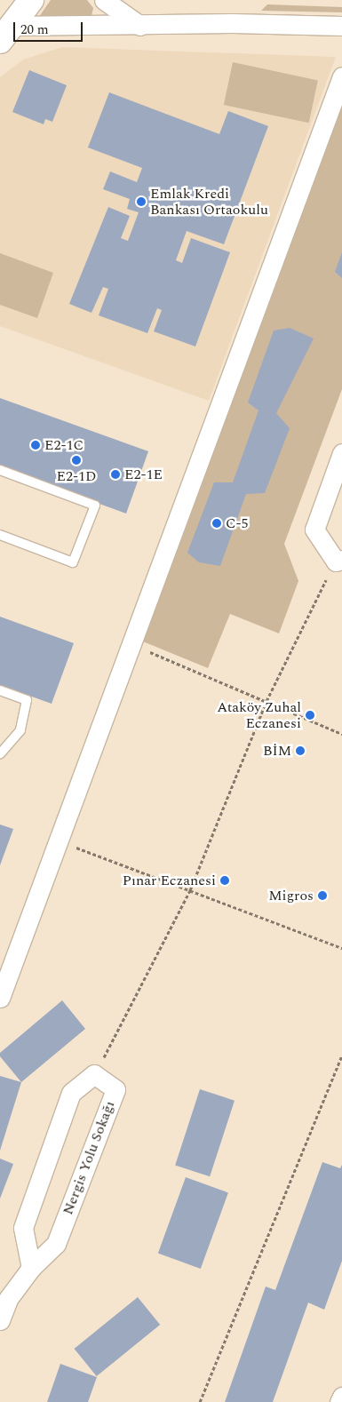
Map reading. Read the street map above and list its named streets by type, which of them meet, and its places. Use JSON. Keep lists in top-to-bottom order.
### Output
{
  "streets": {
    "street": ["Nergis Yolu Sokağı"]
  },
  "places": [
    "Emlak Kredi Bankası Ortaokulu",
    "E2-1C",
    "E2-1D",
    "E2-1E",
    "C-5",
    "Ataköy Zuhal Eczanesi",
    "BİM",
    "Pınar Eczanesi",
    "Migros"
  ],
  "scale_bar": "20 m"
}
